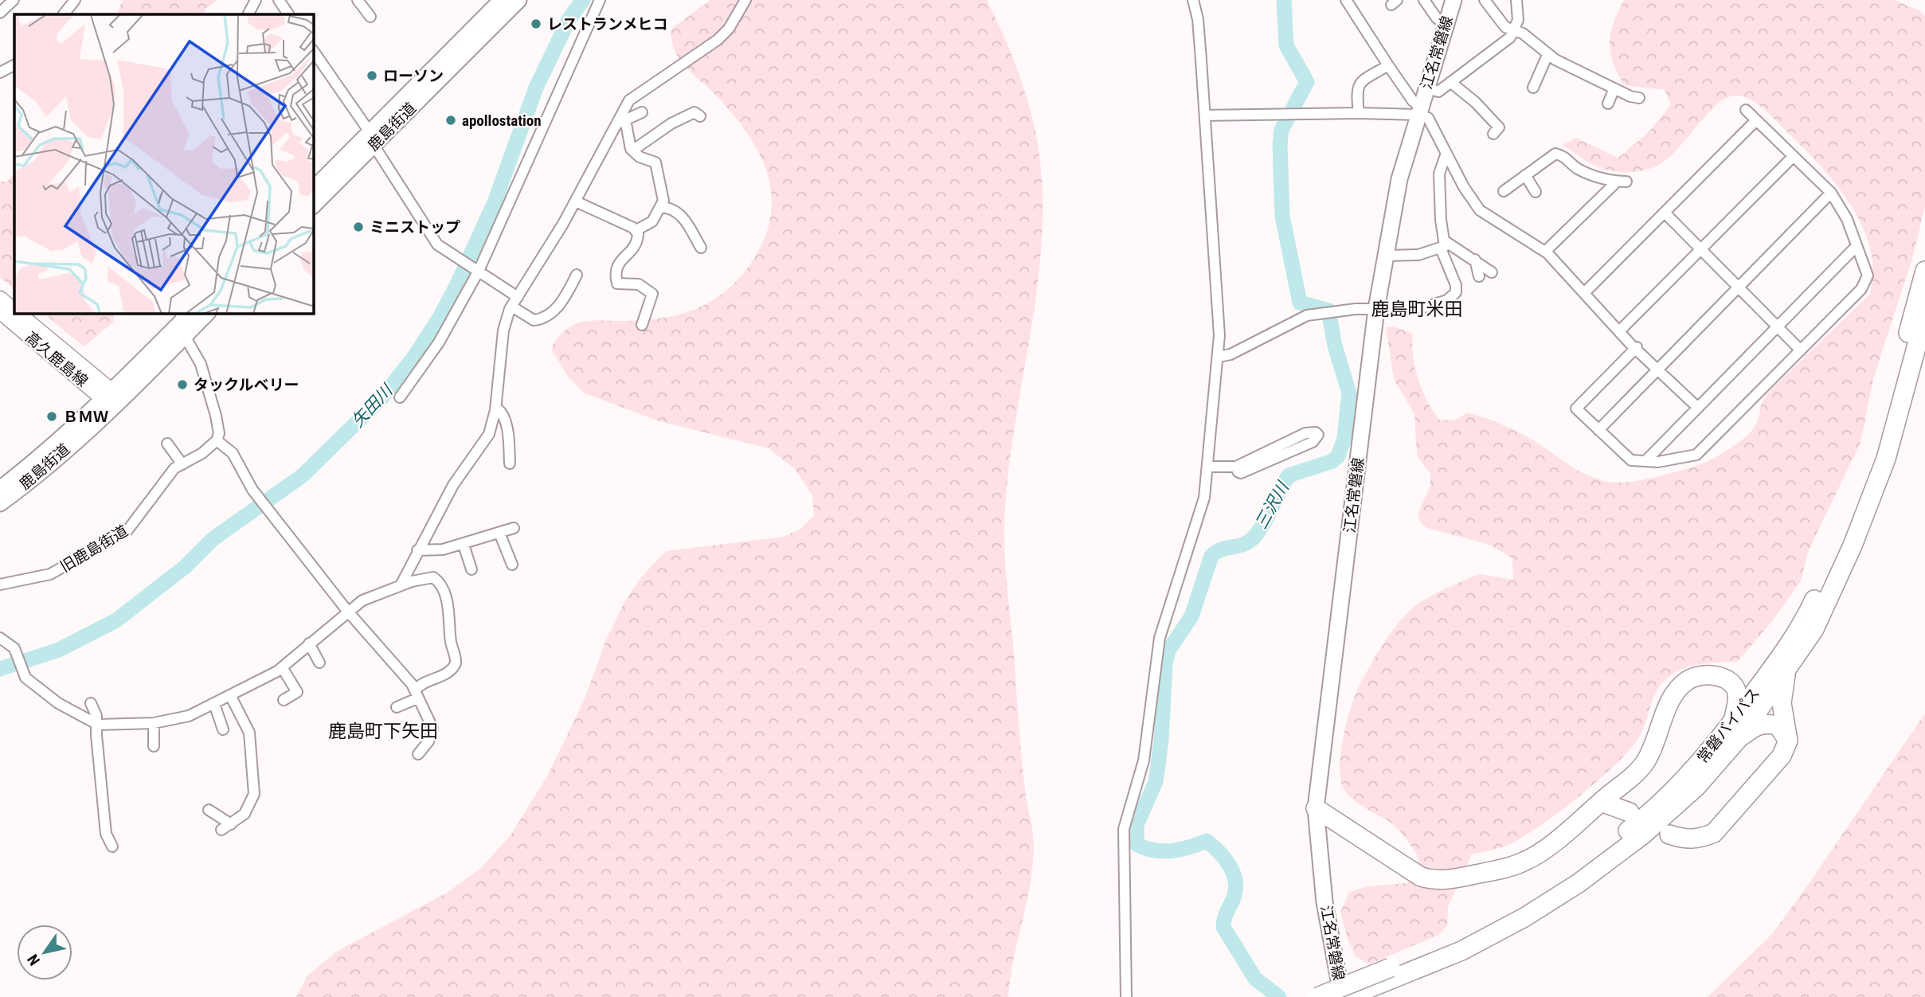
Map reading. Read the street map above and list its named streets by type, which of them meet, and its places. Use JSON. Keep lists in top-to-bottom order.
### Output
{
  "streets": {
    "highway": ["常磐バイパス"],
    "main road": ["江名常磐線", "鹿島街道", "高久鹿島線"],
    "street": ["旧鹿島街道"]
  },
  "crossings": [
    ["鹿島街道", "高久鹿島線"]
  ],
  "districts": ["鹿島町米田", "鹿島町下矢田"],
  "water": ["矢田川", "三沢川"],
  "places": [
    "レストランメヒコ",
    "ローソン",
    "apollostation",
    "ミニストップ",
    "タックルベリー",
    "ＢＭＷ"
  ],
  "north": "bottom left"
}
